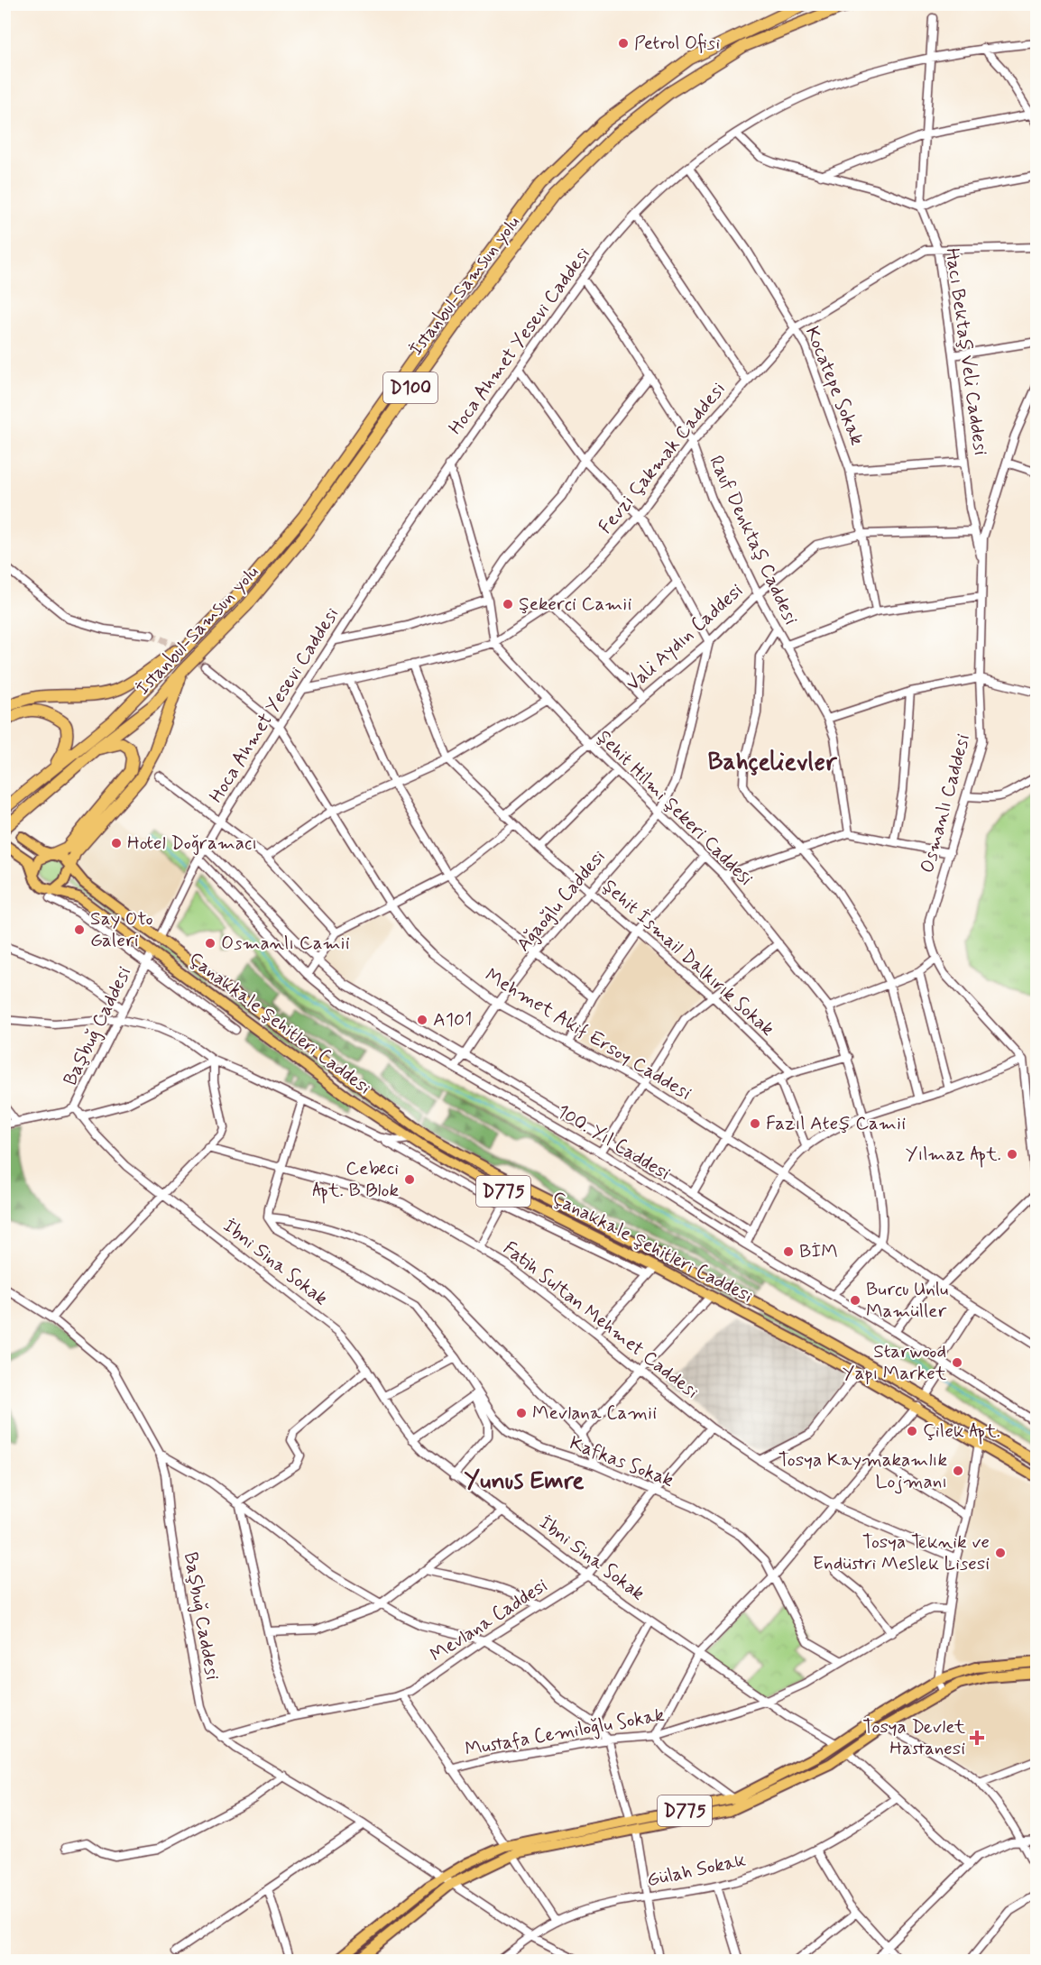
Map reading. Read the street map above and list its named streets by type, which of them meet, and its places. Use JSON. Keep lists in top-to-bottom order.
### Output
{
  "streets": {
    "highway": ["İstanbul-Samsun yolu", "D100"],
    "main road": ["Çanakkale Şehitleri Caddesi", "D775"],
    "street": [
      "Hoca Ahmet Yesevi Caddesi",
      "Hacı Bektaş Veli Caddesi",
      "Kocatepe Sokak",
      "Fevzi Çakmak Caddesi",
      "Rauf Denktaş Caddesi",
      "Vali Aydın Caddesi",
      "Osmanlı Caddesi",
      "Şehit Hilmi Şekeri Caddesi",
      "Ağaoğlu Caddesi",
      "Şehit İsmail Dalkırık Sokak",
      "Başbuğ Caddesi",
      "Mehmet Akif Ersoy Caddesi",
      "100. Yıl Caddesi",
      "İbni Sina Sokak",
      "Fatih Sultan Mehmet Caddesi",
      "Kafkas Sokak",
      "Mevlana Caddesi",
      "Mustafa Cemiloğlu Sokak",
      "Gülah Sokak"
    ]
  },
  "crossings": [
    ["Hoca Ahmet Yesevi Caddesi", "Hacı Bektaş Veli Caddesi"],
    ["Hoca Ahmet Yesevi Caddesi", "Kocatepe Sokak"],
    ["Hoca Ahmet Yesevi Caddesi", "Fevzi Çakmak Caddesi"],
    ["Hoca Ahmet Yesevi Caddesi", "Rauf Denktaş Caddesi"],
    ["Hoca Ahmet Yesevi Caddesi", "Çanakkale Şehitleri Caddesi"],
    ["Hoca Ahmet Yesevi Caddesi", "Mehmet Akif Ersoy Caddesi"],
    ["Hoca Ahmet Yesevi Caddesi", "100. Yıl Caddesi"],
    ["Hacı Bektaş Veli Caddesi", "Fevzi Çakmak Caddesi"],
    ["Hacı Bektaş Veli Caddesi", "Vali Aydın Caddesi"],
    ["Hacı Bektaş Veli Caddesi", "Osmanlı Caddesi"],
    ["Kocatepe Sokak", "Fevzi Çakmak Caddesi"],
    ["Kocatepe Sokak", "Vali Aydın Caddesi"],
    ["Fevzi Çakmak Caddesi", "Rauf Denktaş Caddesi"],
    ["Fevzi Çakmak Caddesi", "Şehit Hilmi Şekeri Caddesi"],
    ["Fevzi Çakmak Caddesi", "Şehit İsmail Dalkırık Sokak"],
    ["Rauf Denktaş Caddesi", "Vali Aydın Caddesi"],
    ["Vali Aydın Caddesi", "Şehit Hilmi Şekeri Caddesi"],
    ["Vali Aydın Caddesi", "Ağaoğlu Caddesi"],
    ["Vali Aydın Caddesi", "Şehit İsmail Dalkırık Sokak"],
    ["Şehit Hilmi Şekeri Caddesi", "Ağaoğlu Caddesi"],
    ["Şehit Hilmi Şekeri Caddesi", "Mehmet Akif Ersoy Caddesi"],
    ["Ağaoğlu Caddesi", "Şehit İsmail Dalkırık Sokak"],
    ["Ağaoğlu Caddesi", "Mehmet Akif Ersoy Caddesi"],
    ["Ağaoğlu Caddesi", "100. Yıl Caddesi"],
    ["Çanakkale Şehitleri Caddesi", "Başbuğ Caddesi"],
    ["Başbuğ Caddesi", "D775"],
    ["Başbuğ Caddesi", "İbni Sina Sokak"],
    ["Başbuğ Caddesi", "Mevlana Caddesi"],
    ["Başbuğ Caddesi", "Gülah Sokak"],
    ["D775", "İbni Sina Sokak"],
    ["İbni Sina Sokak", "Mevlana Caddesi"],
    ["İbni Sina Sokak", "Mustafa Cemiloğlu Sokak"],
    ["Fatih Sultan Mehmet Caddesi", "Mevlana Caddesi"],
    ["Kafkas Sokak", "Mevlana Caddesi"],
    ["Kafkas Sokak", "Mustafa Cemiloğlu Sokak"]
  ],
  "districts": ["Bahçelievler", "Yunus Emre"],
  "places": {
    "other": [
      "Petrol Ofisi",
      "Şekerci Camii",
      "Hotel Doğramacı",
      "Say Oto Galeri",
      "Osmanlı Camii",
      "A101",
      "Fazıl Ateş Camii",
      "Yılmaz Apt.",
      "Cebeci Apt. B Blok",
      "BİM",
      "Burcu Unlu Mamüller",
      "Starwood Yapı Market",
      "Mevlana Camii",
      "Çilek Apt.",
      "Tosya Kaymakamlık Lojmanı",
      "Tosya Teknik ve Endüstri Meslek Lisesi"
    ],
    "health": ["Tosya Devlet Hastanesi"]
  }
}
